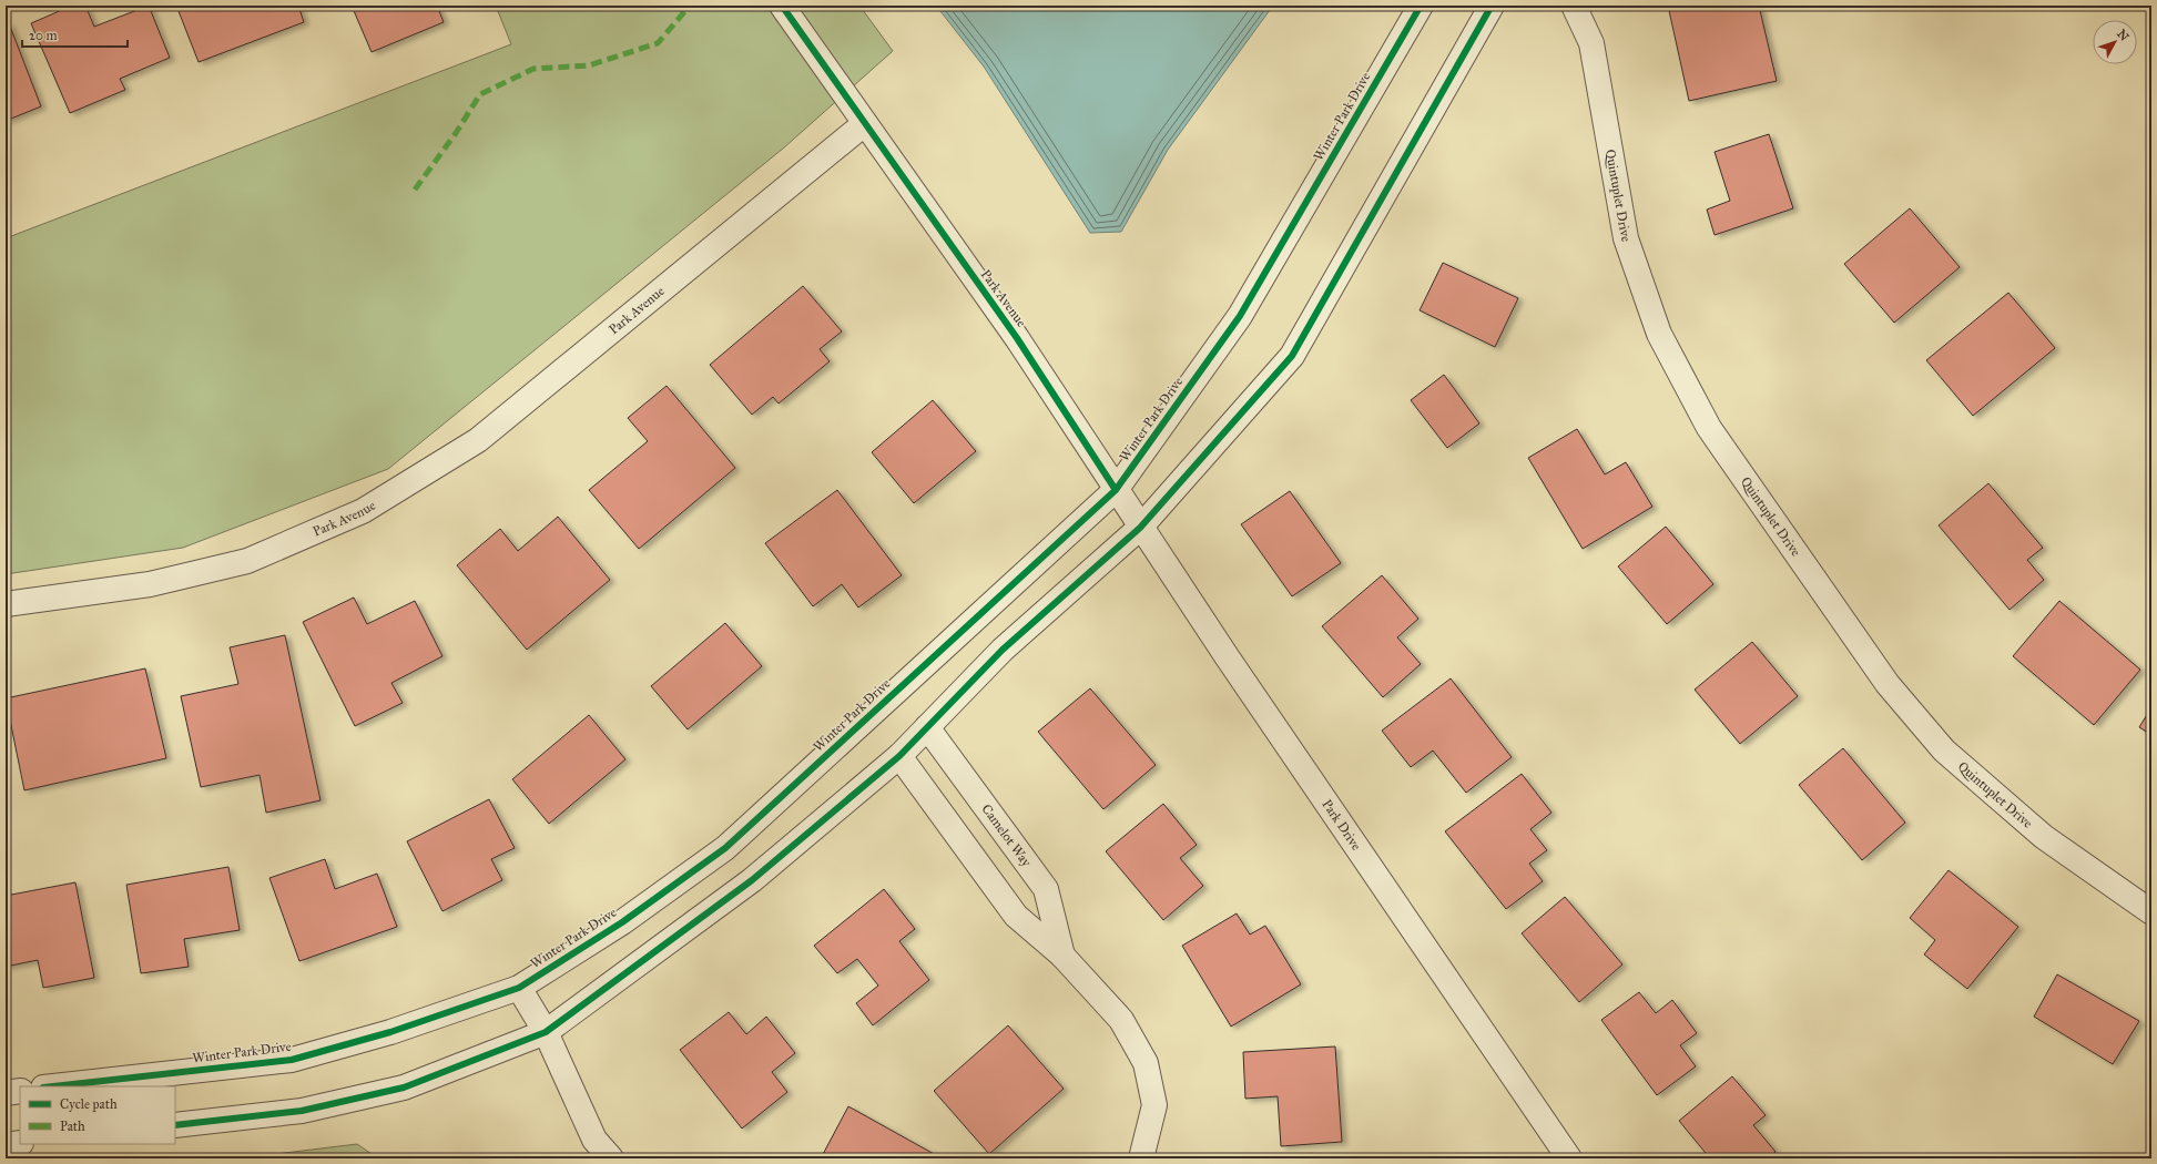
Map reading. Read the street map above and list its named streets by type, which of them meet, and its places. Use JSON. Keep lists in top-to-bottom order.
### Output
{
  "streets": {
    "street": [
      "Winter Park Drive",
      "Quintuplet Drive",
      "Park Avenue",
      "Park Drive",
      "Camelot Way"
    ]
  },
  "crossings": [
    ["Winter Park Drive", "Park Avenue"],
    ["Winter Park Drive", "Park Drive"],
    ["Park Avenue", "Park Drive"]
  ],
  "legend": ["Cycle path", "Path"],
  "scale_bar": "20 m",
  "north": "top right"
}
